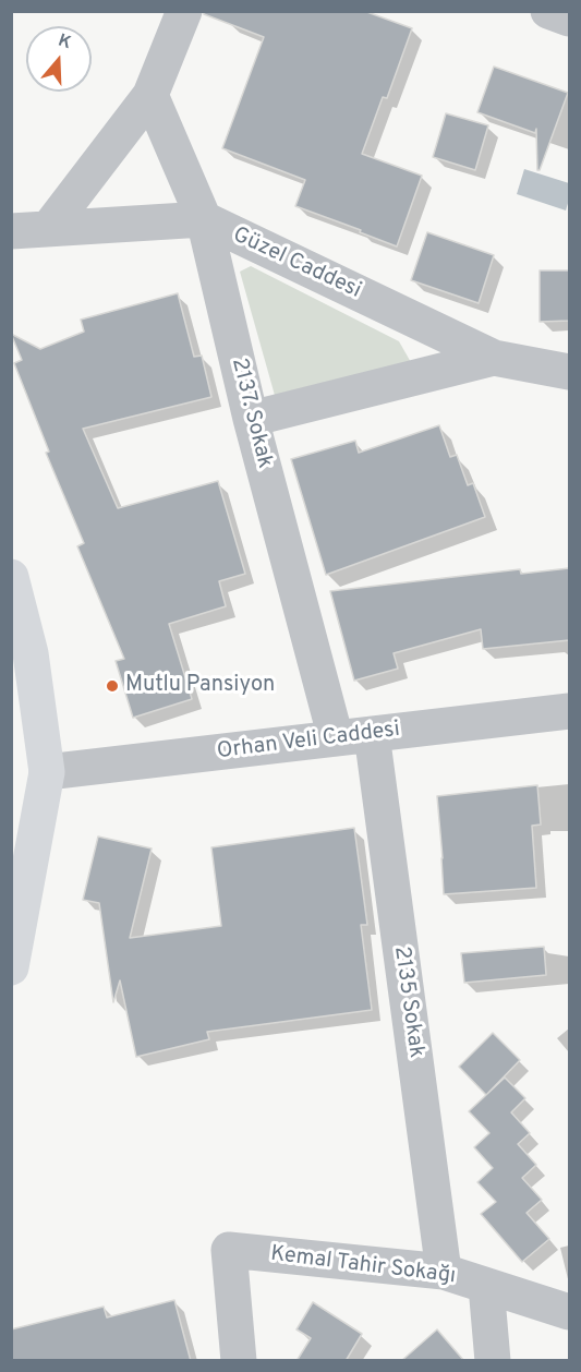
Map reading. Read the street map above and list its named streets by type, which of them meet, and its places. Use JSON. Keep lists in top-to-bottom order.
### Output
{
  "streets": {
    "street": [
      "Güzel Caddesi",
      "2137. Sokak",
      "Orhan Veli Caddesi",
      "2135 Sokak",
      "Kemal Tahir Sokağı"
    ]
  },
  "crossings": [
    ["Güzel Caddesi", "2137. Sokak"],
    ["2137. Sokak", "Orhan Veli Caddesi"],
    ["Orhan Veli Caddesi", "2135 Sokak"],
    ["2135 Sokak", "Kemal Tahir Sokağı"]
  ],
  "places": ["Mutlu Pansiyon"],
  "north": "top"
}
